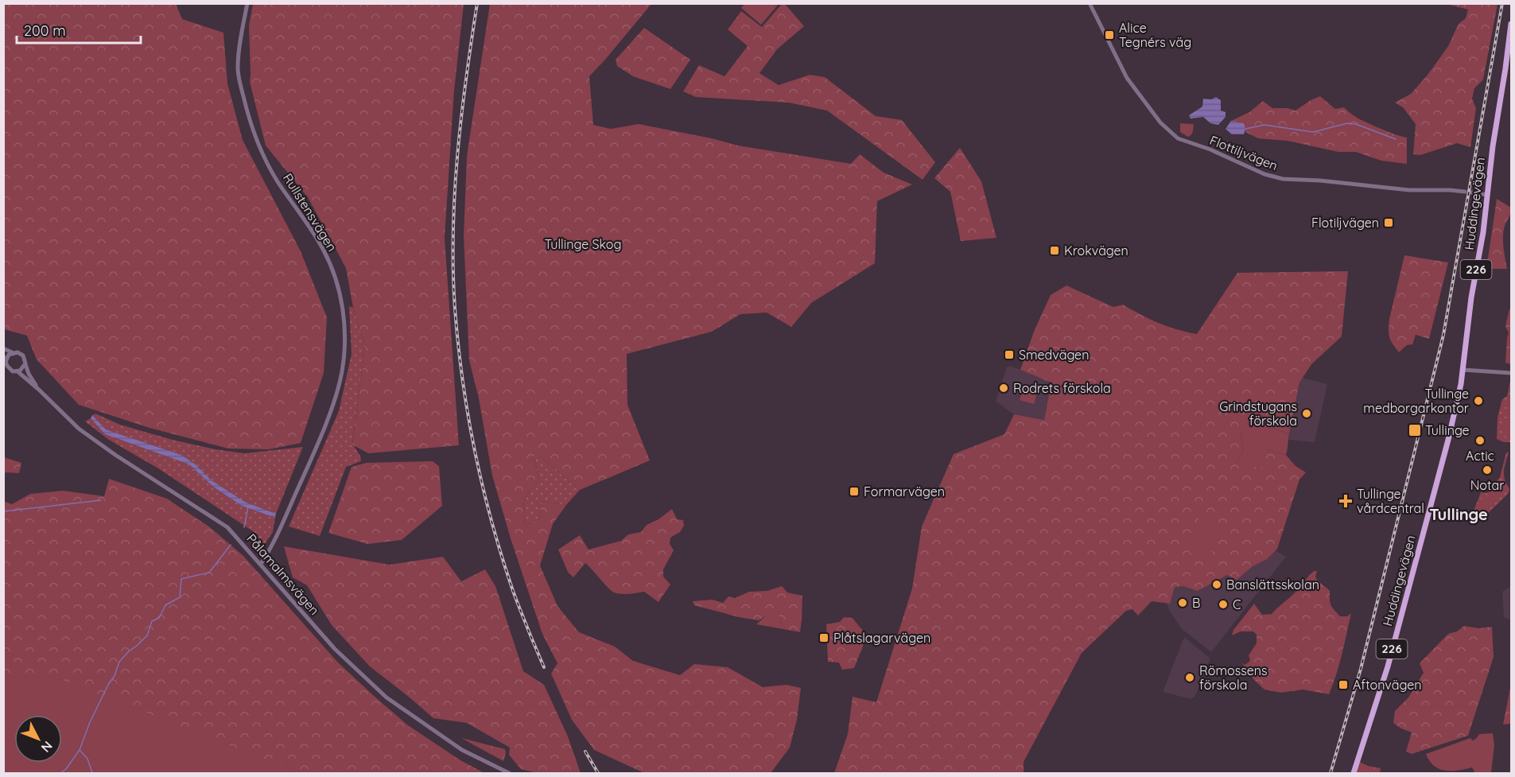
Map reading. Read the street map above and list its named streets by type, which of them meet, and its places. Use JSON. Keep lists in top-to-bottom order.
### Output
{
  "streets": {
    "main road": ["Huddingevägen", "226"],
    "street": ["Flottiljvägen", "Rullstensvägen", "Pålamalmsvägen"]
  },
  "crossings": [
    ["Rullstensvägen", "Pålamalmsvägen"]
  ],
  "districts": ["Tullinge"],
  "parks": ["Tullinge Skog"],
  "places": {
    "transit": [
      "Alice Tegnérs väg",
      "Flotiljvägen",
      "Krokvägen",
      "Smedvägen",
      "Tullinge",
      "Formarvägen",
      "Plåtslagarvägen",
      "Aftonvägen"
    ],
    "other": [
      "Rodrets förskola",
      "Tullinge medborgarkontor",
      "Grindstugans förskola",
      "Actic",
      "Notar",
      "Banslättsskolan",
      "B",
      "C",
      "Römossens förskola"
    ],
    "health": ["Tullinge vårdcentral"]
  },
  "scale_bar": "200 m",
  "north": "bottom right"
}
